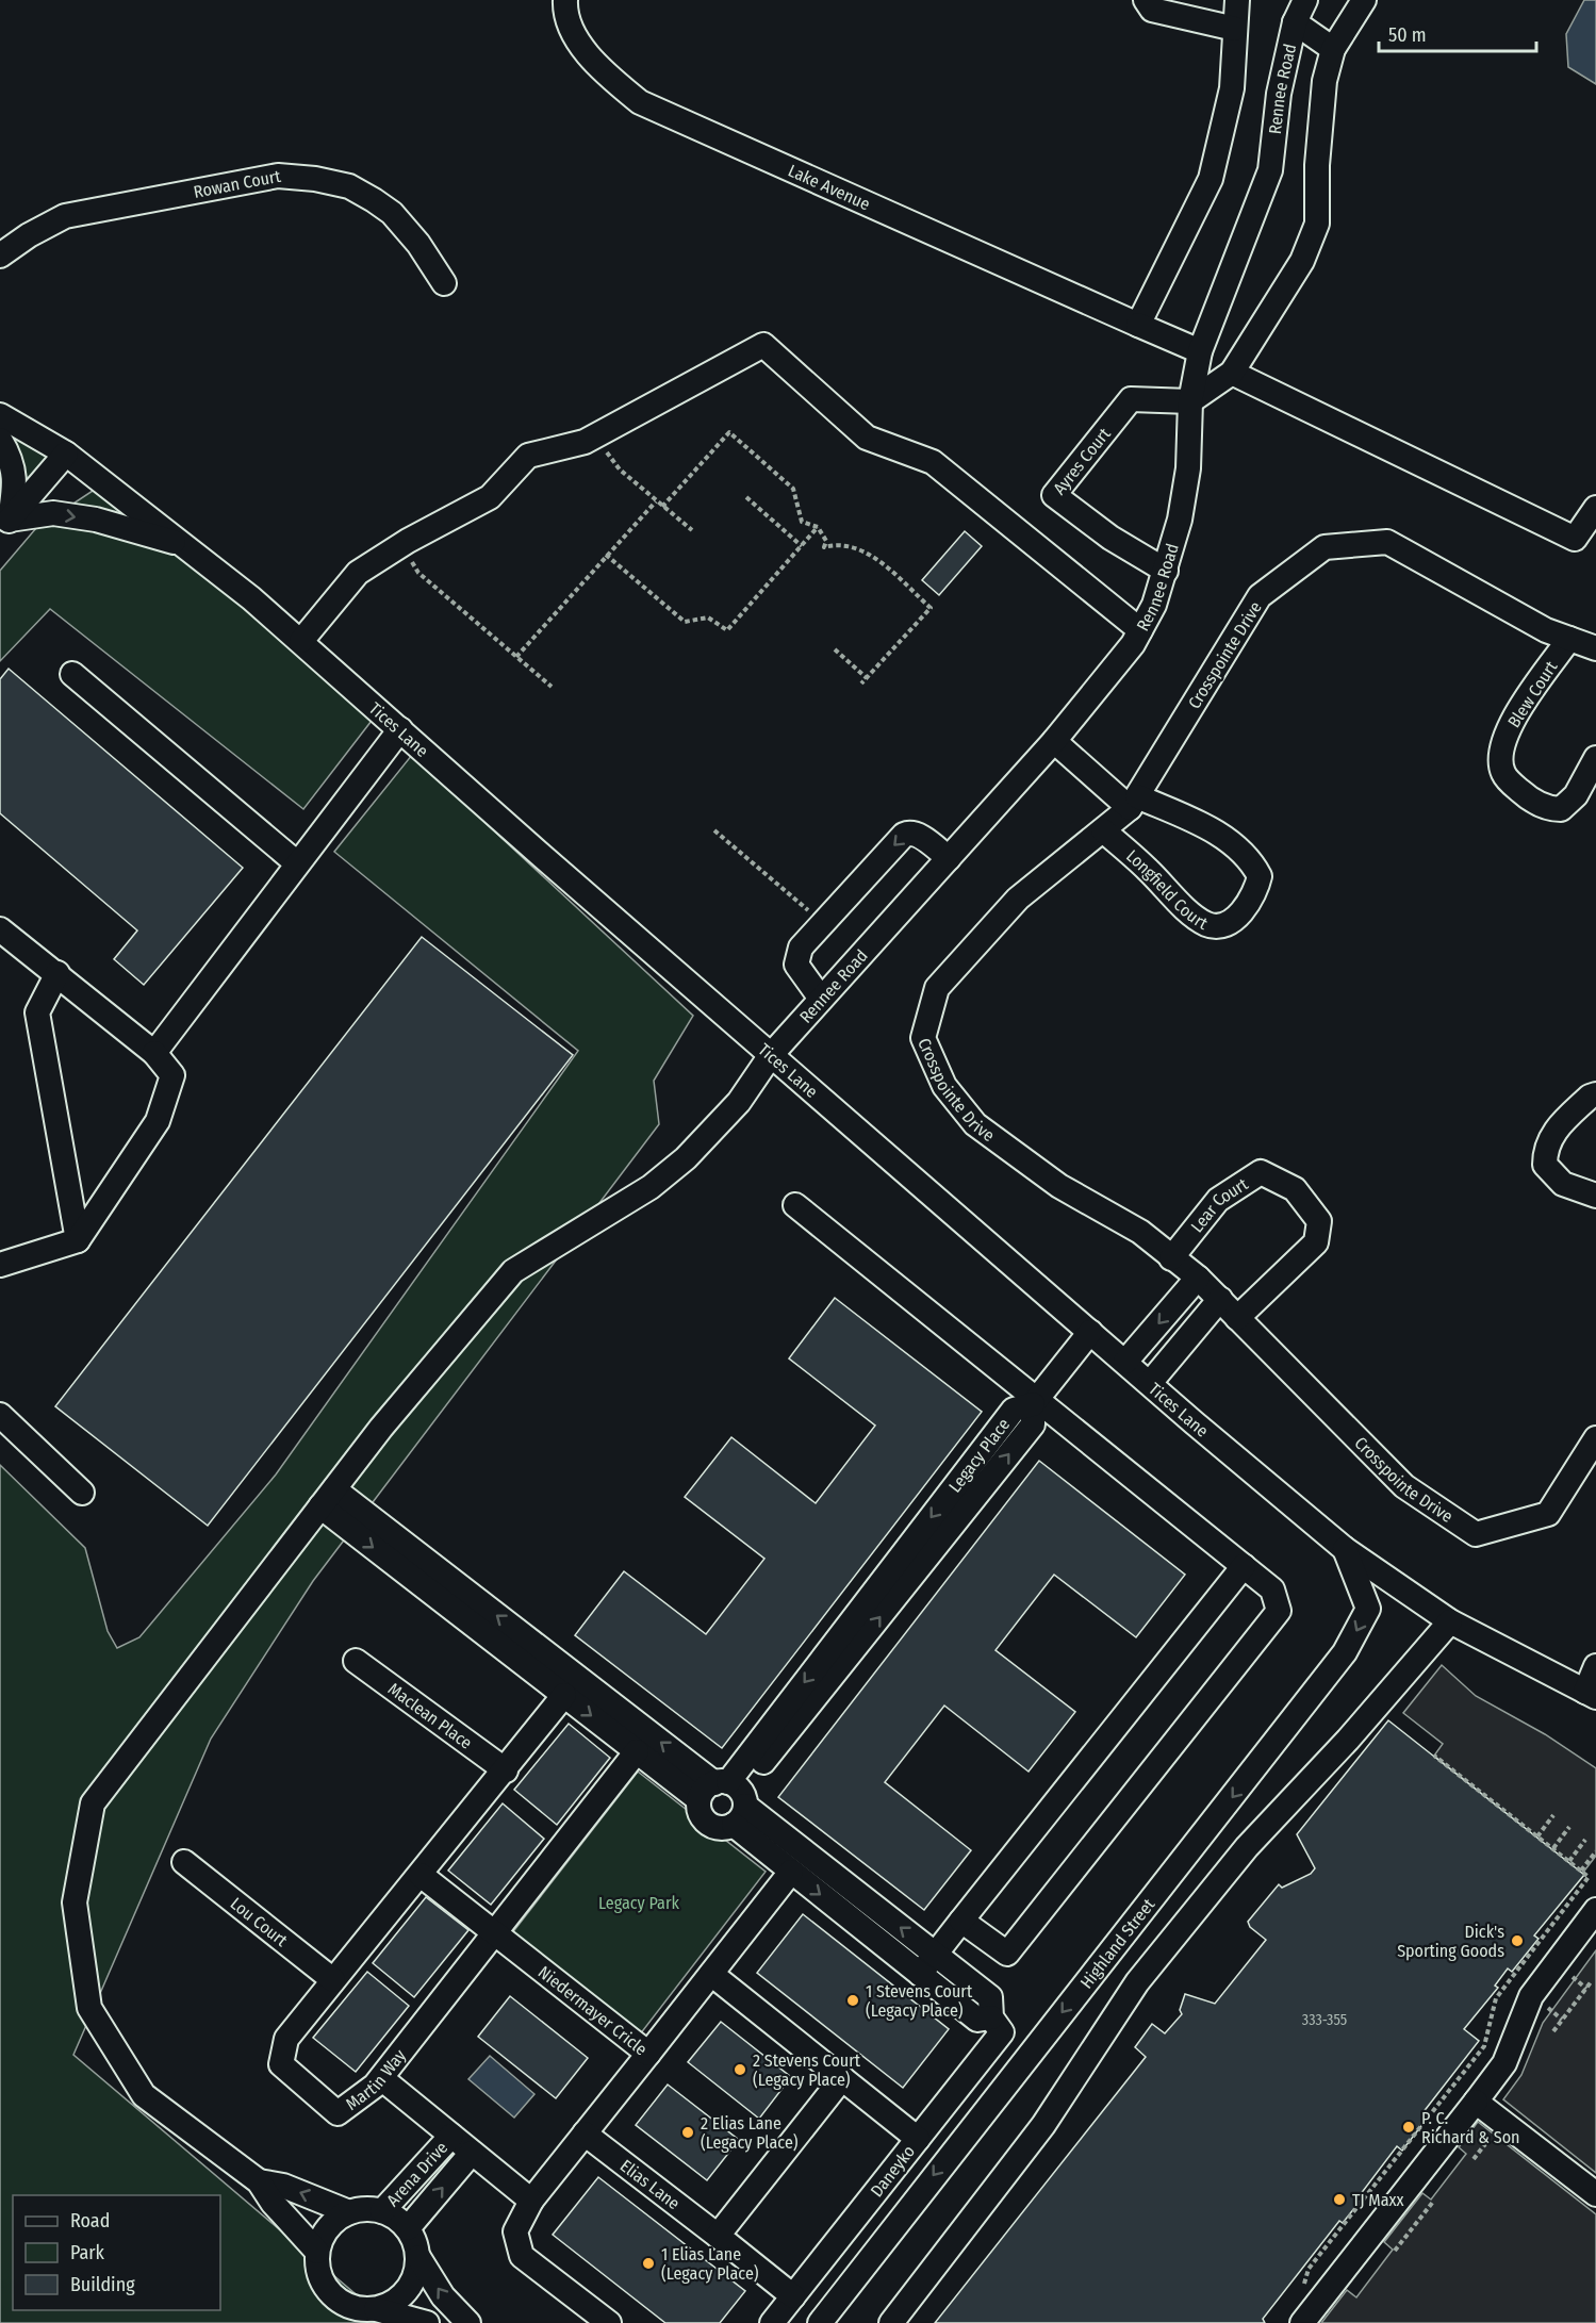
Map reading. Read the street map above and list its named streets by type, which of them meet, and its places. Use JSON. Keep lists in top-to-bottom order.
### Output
{
  "streets": {
    "street": [
      "Rennee Road",
      "Rowan Court",
      "Lake Avenue",
      "Ayres Court",
      "Crosspointe Drive",
      "Blew Court",
      "Tices Lane",
      "Longfield Court",
      "Lear Court",
      "Legacy Place",
      "Maclean Place",
      "Lou Court",
      "Highland Street",
      "Niedermayer Cricle",
      "Martin Way",
      "Daneyko",
      "Arena Drive",
      "Elias Lane"
    ]
  },
  "crossings": [
    ["Rennee Road", "Lake Avenue"],
    ["Rennee Road", "Ayres Court"],
    ["Rennee Road", "Tices Lane"],
    ["Crosspointe Drive", "Blew Court"],
    ["Crosspointe Drive", "Longfield Court"],
    ["Crosspointe Drive", "Lear Court"],
    ["Tices Lane", "Highland Street"],
    ["Maclean Place", "Martin Way"],
    ["Lou Court", "Martin Way"],
    ["Niedermayer Cricle", "Martin Way"],
    ["Niedermayer Cricle", "Elias Lane"],
    ["Daneyko", "Elias Lane"]
  ],
  "parks": ["Legacy Park"],
  "places": [
    "Dick's Sporting Goods",
    "1 Stevens Court (Legacy Place)",
    "2 Stevens Court (Legacy Place)",
    "P. C. Richard & Son",
    "2 Elias Lane (Legacy Place)",
    "TJ Maxx",
    "1 Elias Lane (Legacy Place)"
  ],
  "house_numbers": ["333-355"],
  "legend": ["Road", "Park", "Building"],
  "scale_bar": "50 m"
}
